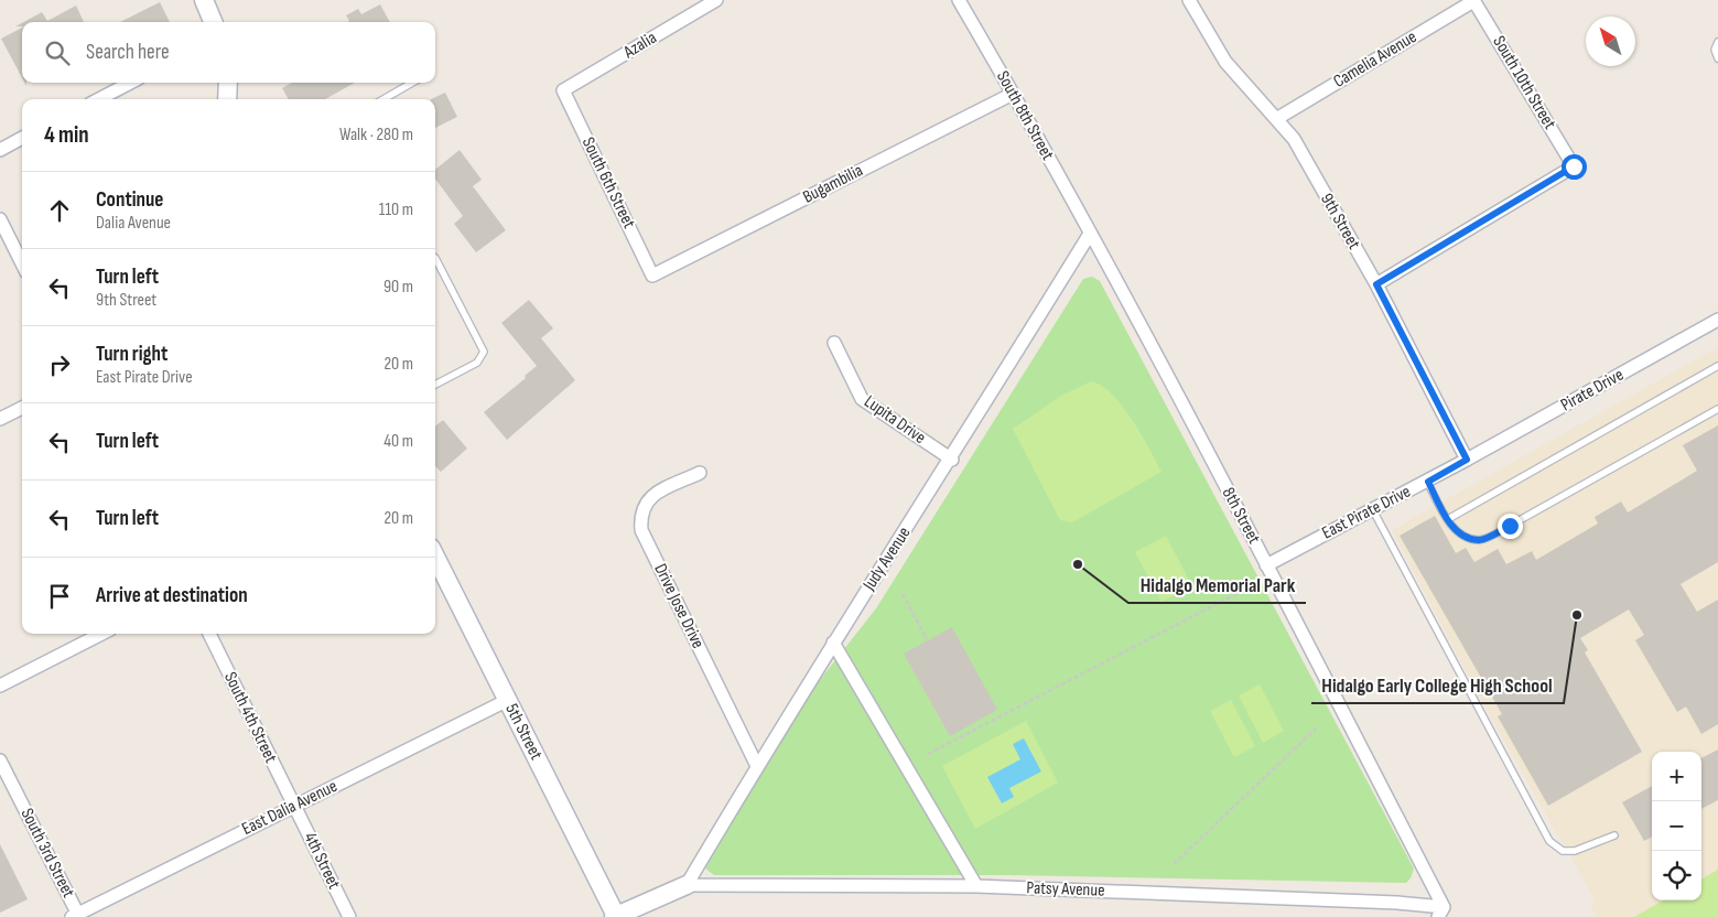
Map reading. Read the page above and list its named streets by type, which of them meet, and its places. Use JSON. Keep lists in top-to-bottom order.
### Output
{
  "streets": {
    "street": [
      "Azalia",
      "Camelia Avenue",
      "South 10th Street",
      "South 8th Street",
      "South 6th Street",
      "Bugambilia",
      "9th Street",
      "Pirate Drive",
      "Lupita Drive",
      "East Pirate Drive",
      "8th Street",
      "Judy Avenue",
      "Drive Jose Drive",
      "South 4th Street",
      "5th Street",
      "East Dalia Avenue",
      "South 3rd Street",
      "4th Street",
      "Patsy Avenue"
    ]
  },
  "crossings": [
    ["Azalia", "South 6th Street"],
    ["Camelia Avenue", "South 10th Street"],
    ["Camelia Avenue", "9th Street"],
    ["South 10th Street", "9th Street"],
    ["South 8th Street", "Bugambilia"],
    ["South 8th Street", "8th Street"],
    ["South 8th Street", "Judy Avenue"],
    ["South 6th Street", "Bugambilia"],
    ["9th Street", "Pirate Drive"],
    ["9th Street", "East Pirate Drive"],
    ["Pirate Drive", "East Pirate Drive"],
    ["Lupita Drive", "Judy Avenue"],
    ["East Pirate Drive", "8th Street"],
    ["8th Street", "Judy Avenue"],
    ["8th Street", "Patsy Avenue"],
    ["Judy Avenue", "Drive Jose Drive"],
    ["Judy Avenue", "Patsy Avenue"],
    ["South 4th Street", "East Dalia Avenue"],
    ["South 4th Street", "4th Street"],
    ["5th Street", "East Dalia Avenue"],
    ["East Dalia Avenue", "South 3rd Street"],
    ["East Dalia Avenue", "4th Street"]
  ],
  "places": ["Hidalgo Memorial Park", "Hidalgo Early College High School"],
  "north": "top left",
  "page": {
    "search": "Search here",
    "heading": ["4 min", "Walk · 280 m"],
    "list": [
      ["Continue", "Dalia Avenue", "110 m"],
      ["Turn left", "9th Street", "90 m"],
      ["Turn right", "East Pirate Drive", "20 m"],
      ["Turn left", "40 m"],
      ["Turn left", "20 m"],
      "Arrive at destination"
    ],
    "map_buttons": ["+", "−"]
  }
}
